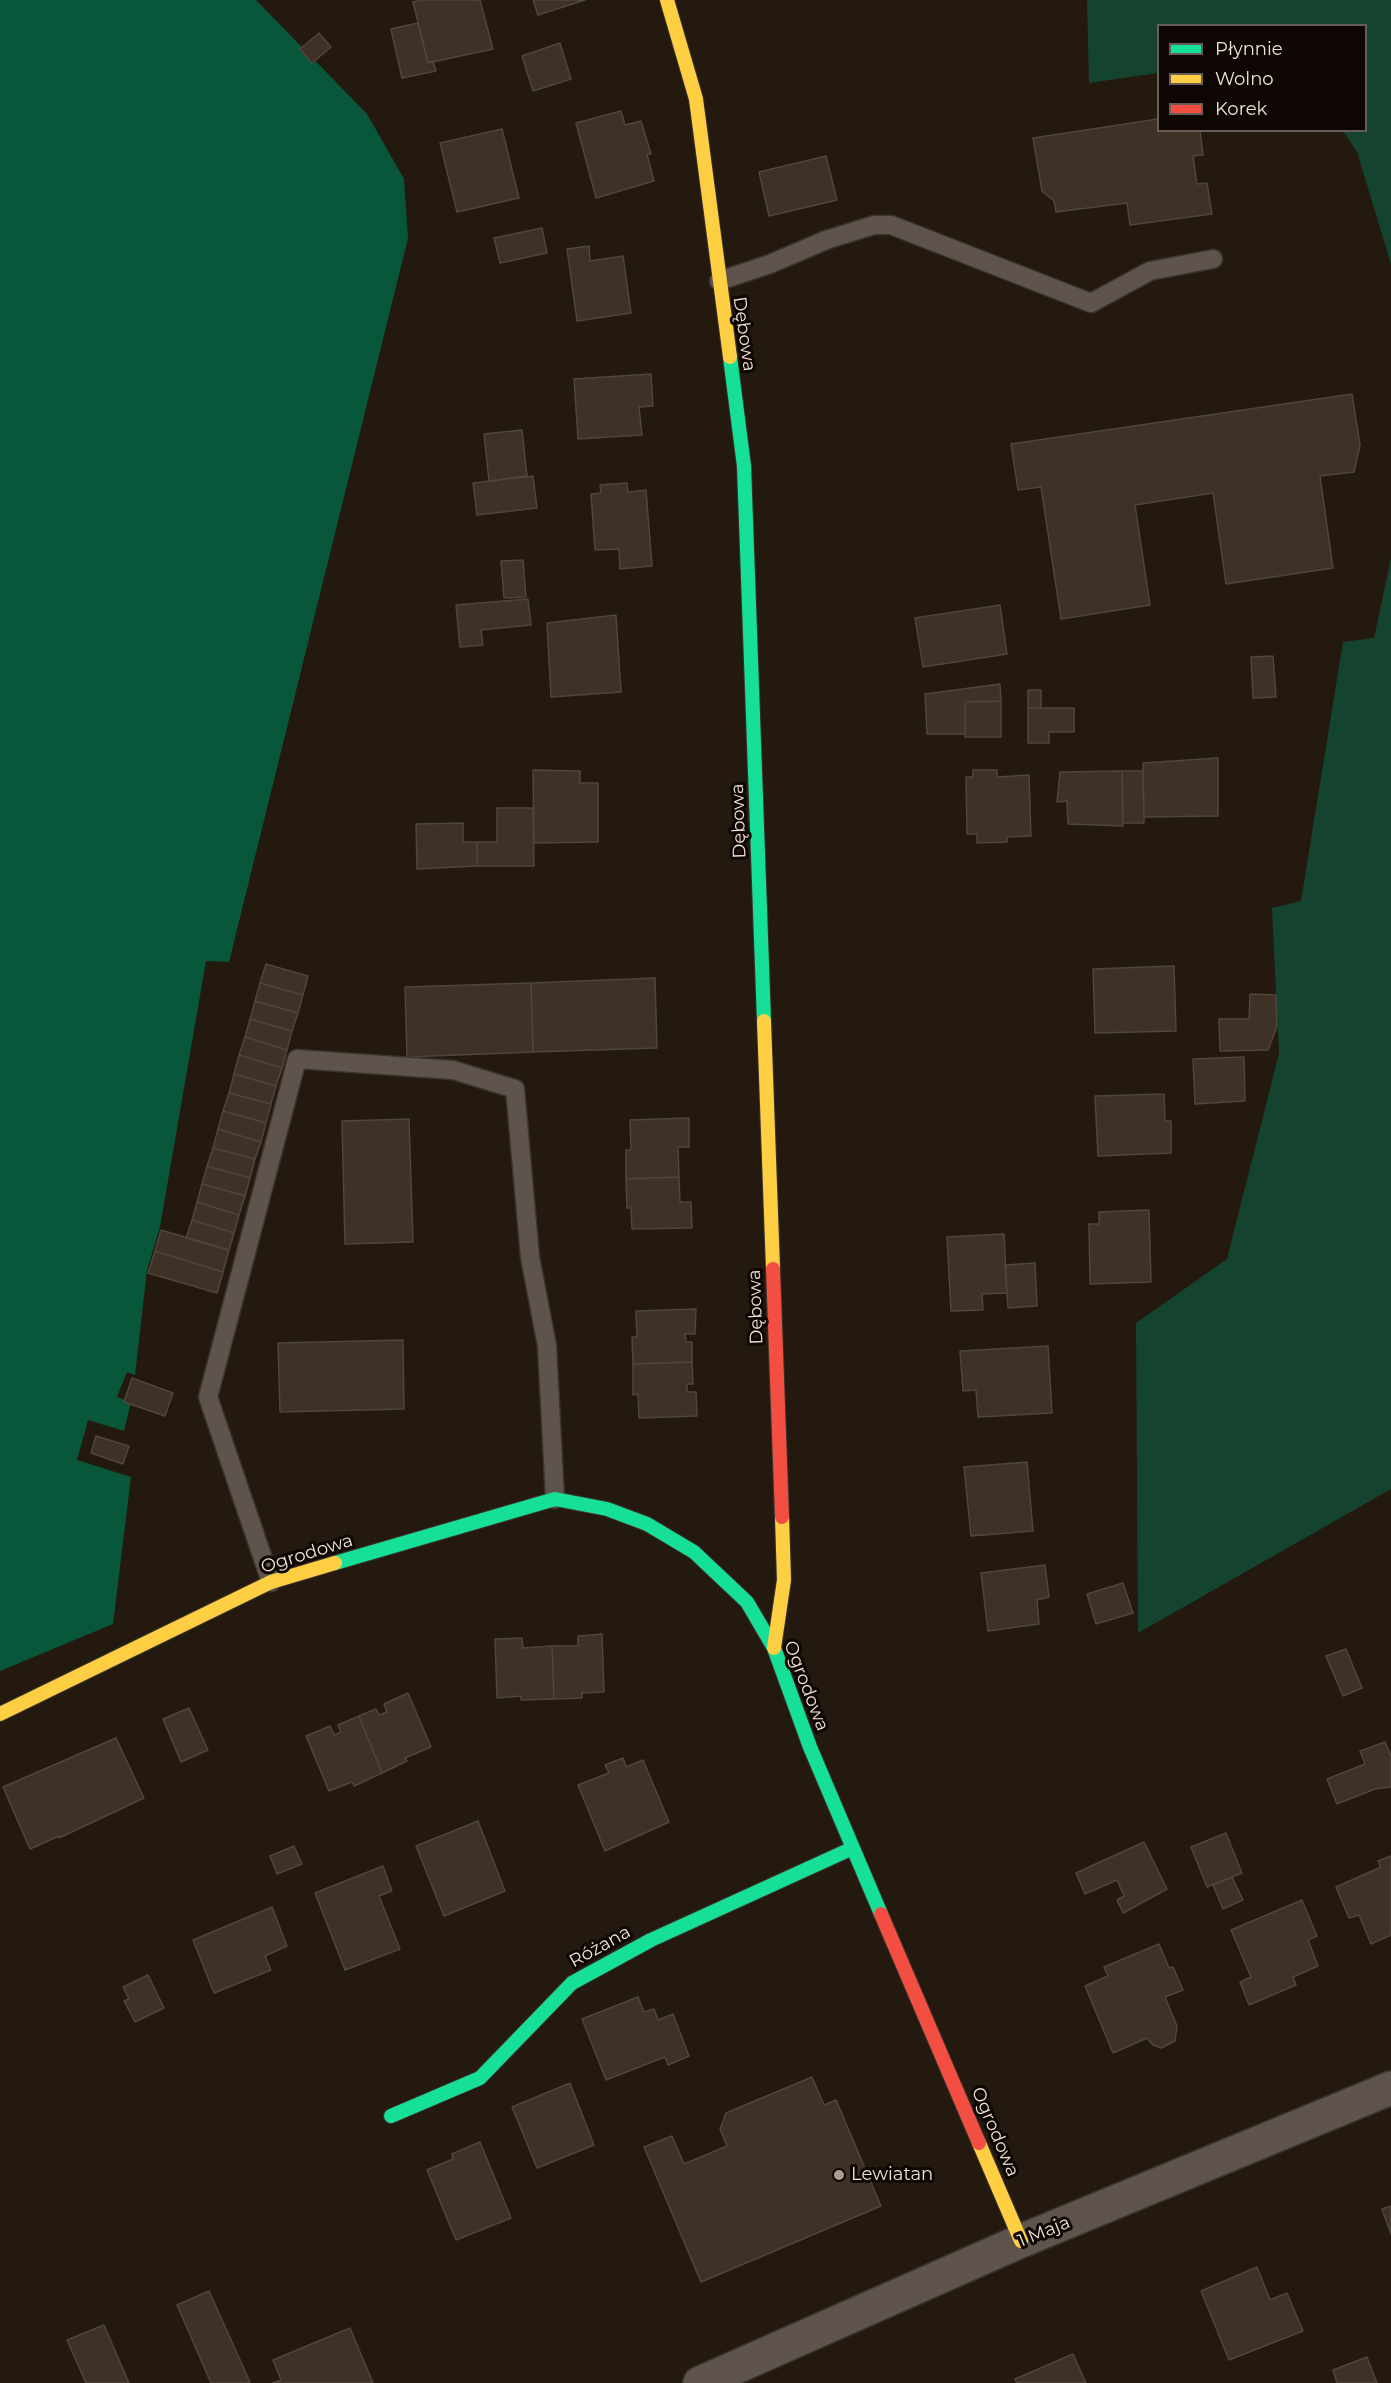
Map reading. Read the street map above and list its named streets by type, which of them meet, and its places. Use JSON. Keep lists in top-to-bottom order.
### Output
{
  "streets": {
    "street": [
      "Dębowa",
      "Ogrodowa",
      "Różana",
      "1 Maja"
    ]
  },
  "crossings": [
    ["Dębowa", "Ogrodowa"],
    ["Ogrodowa", "Różana"],
    ["Ogrodowa", "1 Maja"]
  ],
  "places": ["Lewiatan"],
  "legend": ["Płynnie", "Wolno", "Korek"]
}
